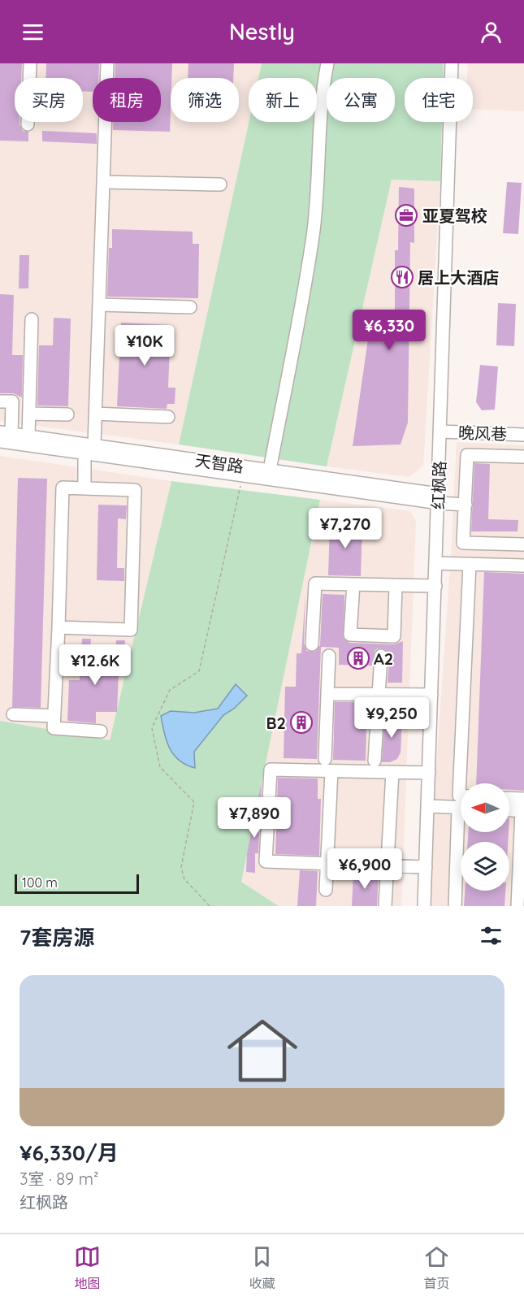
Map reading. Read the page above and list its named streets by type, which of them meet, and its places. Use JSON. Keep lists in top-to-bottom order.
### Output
{
  "streets": {
    "street": ["晚风巷", "天智路", "红枫路"]
  },
  "crossings": [
    ["晚风巷", "红枫路"],
    ["天智路", "红枫路"]
  ],
  "places": {
    "office": ["亚夏驾校"],
    "restaurant": ["居上大酒店"],
    "building": ["A2", "B2"]
  },
  "scale_bar": "100 m",
  "north": "left",
  "page": {
    "header": "Nestly",
    "chip": [
      "买房",
      "租房",
      "筛选",
      "新上",
      "公寓",
      "住宅"
    ],
    "price": [
      "¥6,330",
      "¥10K",
      "¥7,270",
      "¥12.6K",
      "¥9,250",
      "¥7,890",
      "¥6,900"
    ],
    "scale": "100 m",
    "heading": "7套房源",
    "list": [
      {
        "name": "¥6,330/月",
        "note": "3室 · 89 m² · 红枫路"
      }
    ],
    "tabs": ["地图", "收藏", "首页"]
  }
}
